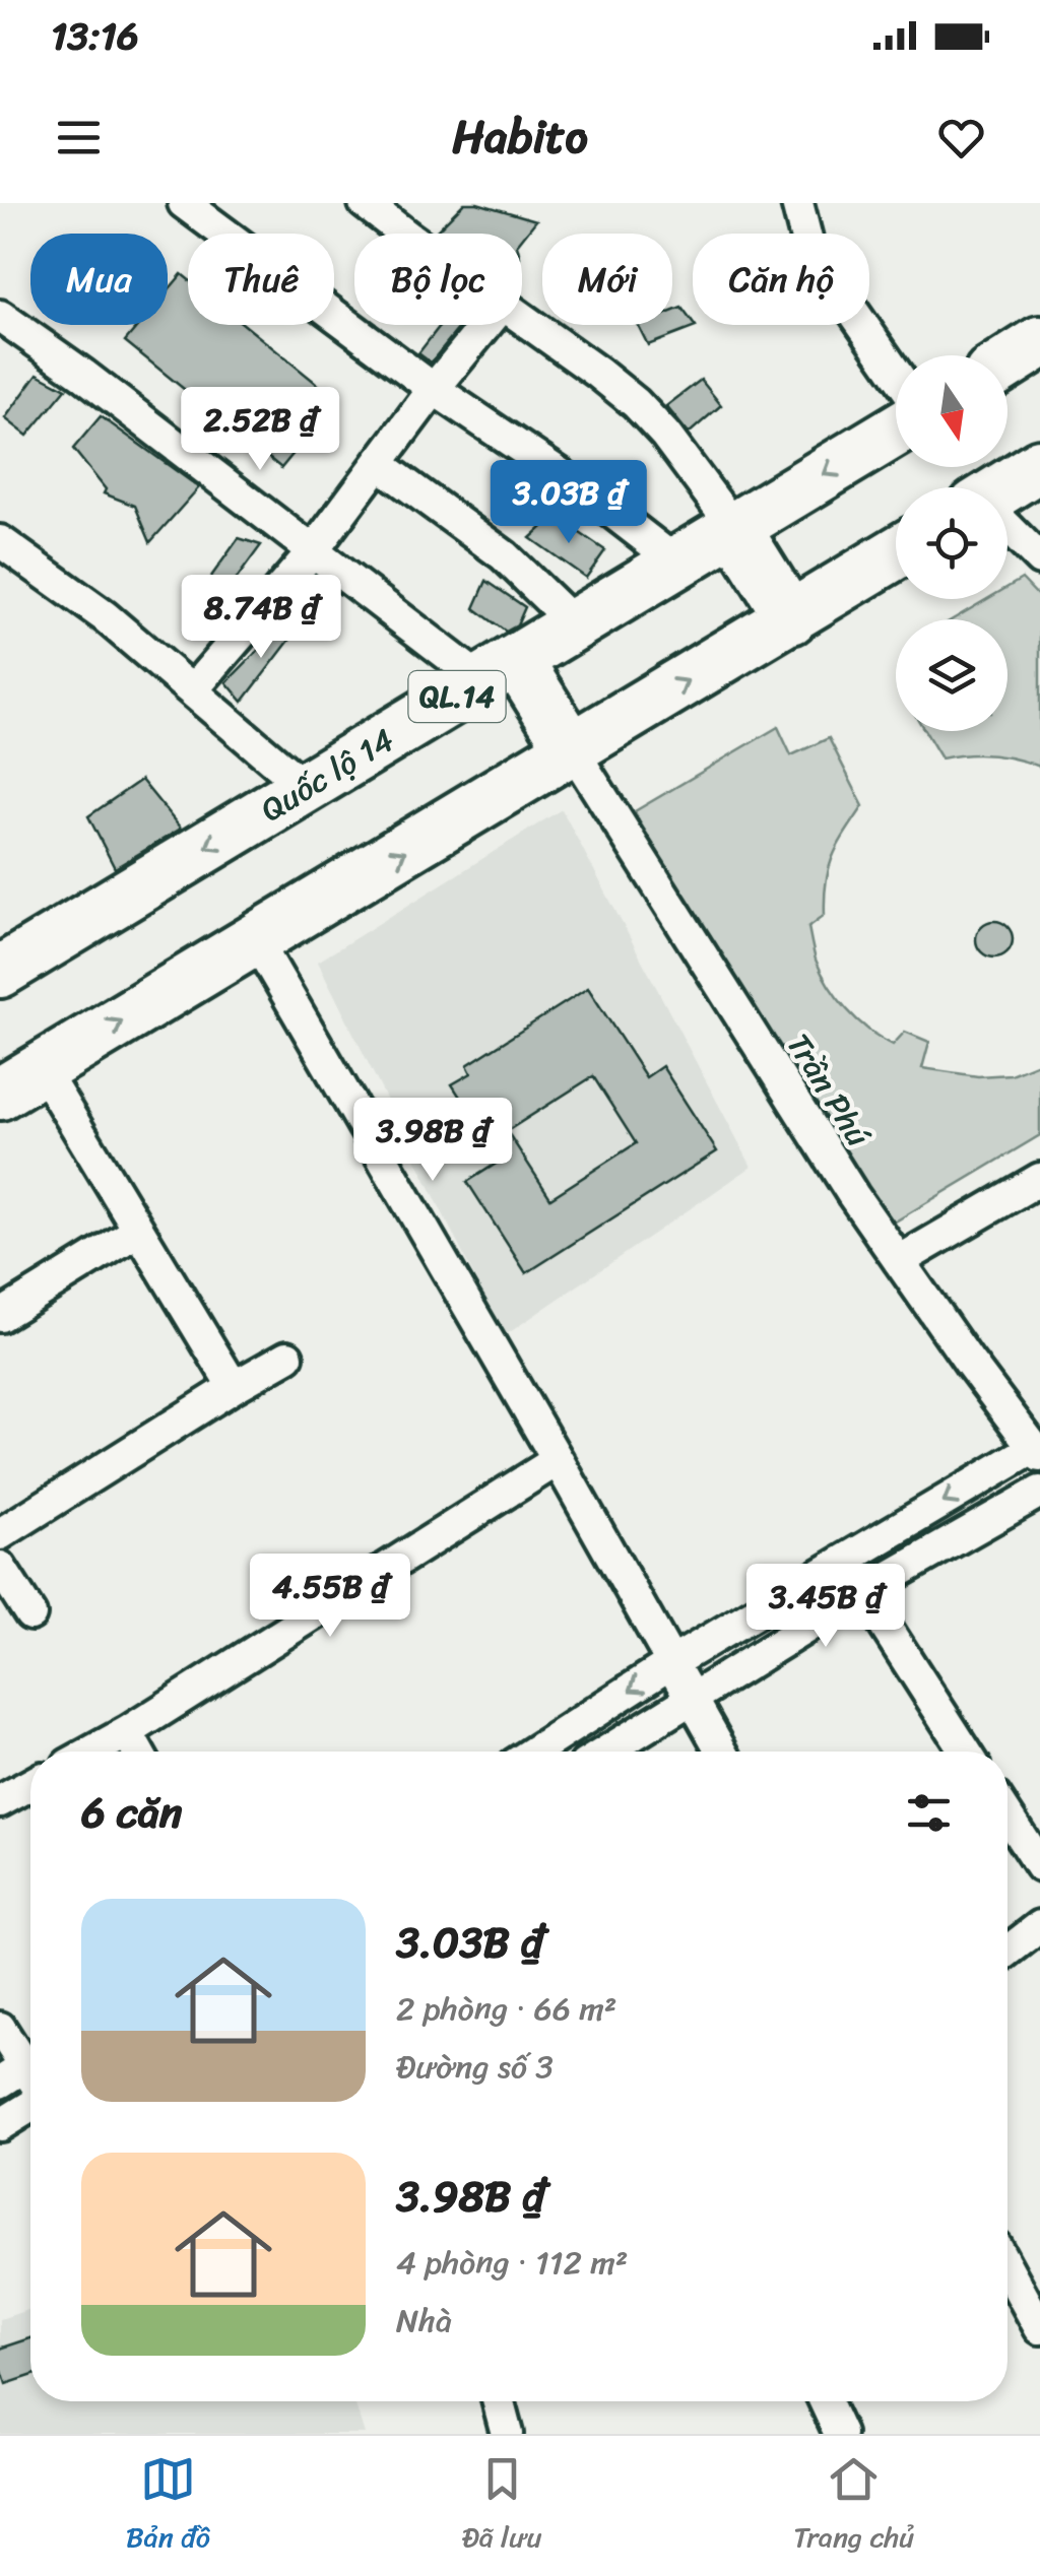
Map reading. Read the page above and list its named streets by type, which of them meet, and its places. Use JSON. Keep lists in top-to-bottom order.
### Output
{
  "streets": {
    "highway": ["QL.14", "Quốc lộ 14"],
    "street": ["Trần Phú"]
  },
  "north": "bottom",
  "page": {
    "status": "13:16",
    "header": "Habito",
    "chip": [
      "Mua",
      "Thuê",
      "Bộ lọc",
      "Mới",
      "Căn hộ"
    ],
    "price": [
      "2.52B ₫",
      "3.03B ₫",
      "8.74B ₫",
      "3.98B ₫",
      "4.55B ₫",
      "3.45B ₫"
    ],
    "heading": "6 căn",
    "list": [
      {
        "name": "3.03B ₫",
        "note": "2 phòng · 66 m² · Đường số 3"
      },
      {
        "name": "3.98B ₫",
        "note": "4 phòng · 112 m² · Nhà"
      }
    ],
    "tabs": ["Bản đồ", "Đã lưu", "Trang chủ"]
  }
}
